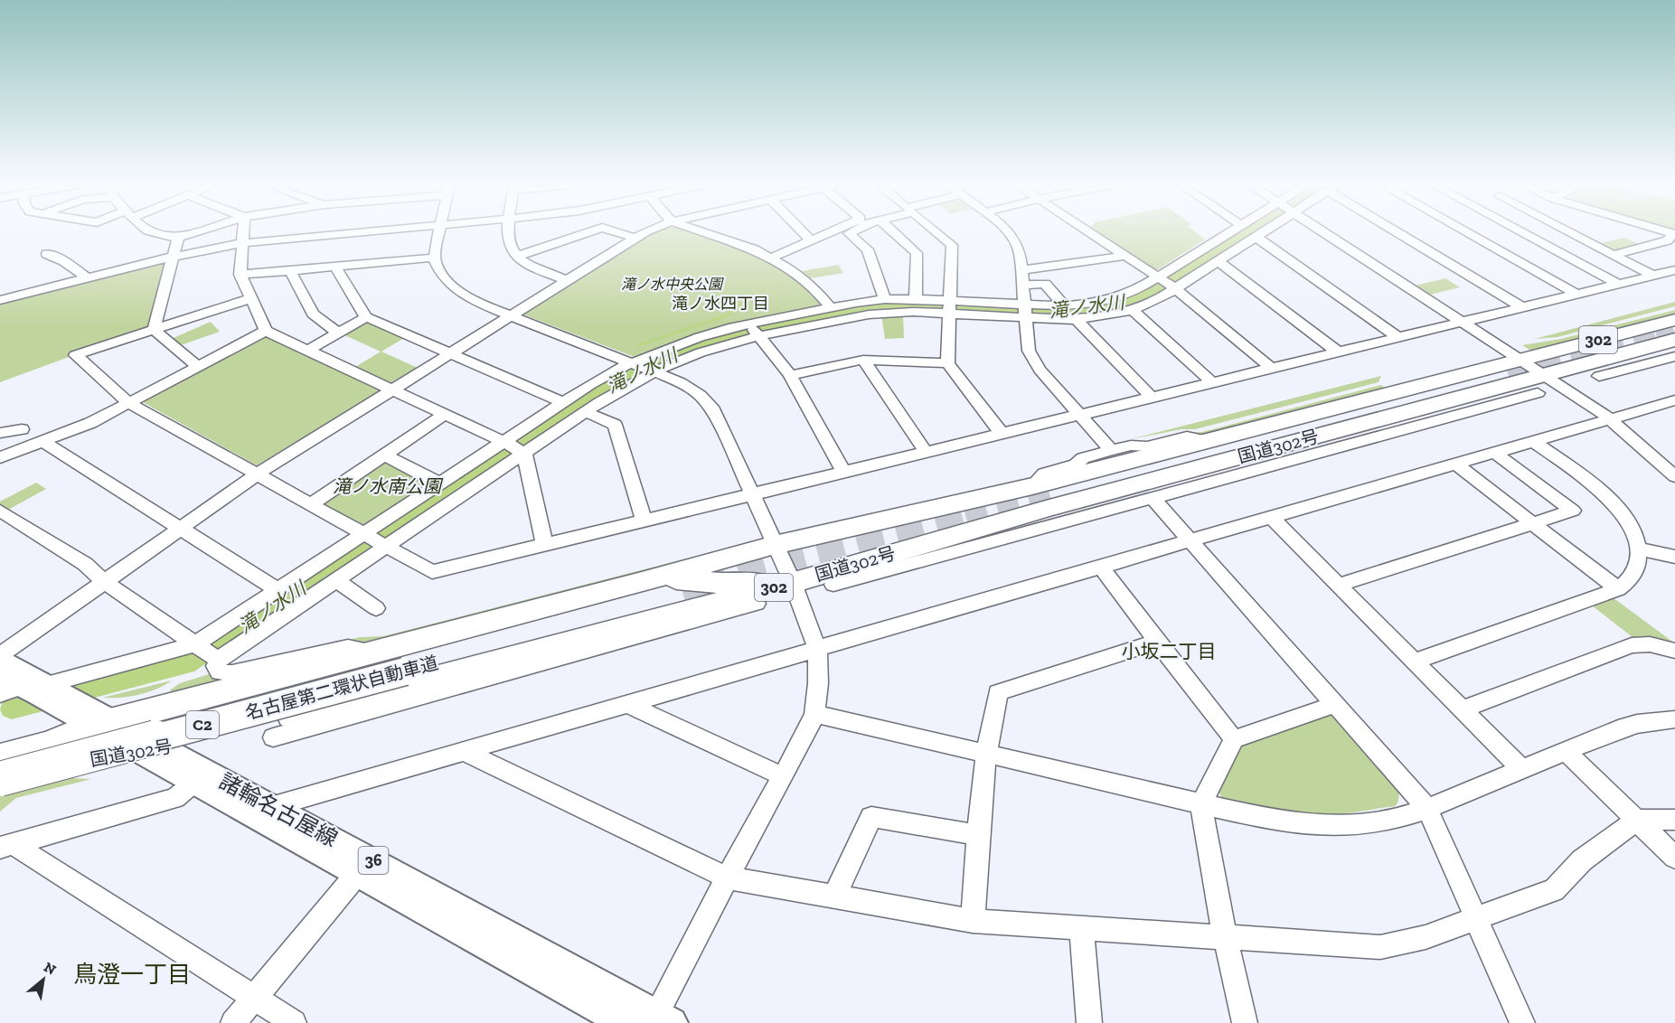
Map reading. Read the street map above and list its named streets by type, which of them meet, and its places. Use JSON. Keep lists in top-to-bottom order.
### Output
{
  "streets": {
    "highway": [
      "302",
      "国道302号",
      "名古屋第二環状自動車道",
      "C2"
    ],
    "main road": ["諸輪名古屋線", "36"]
  },
  "crossings": [
    ["国道302号", "名古屋第二環状自動車道"],
    ["国道302号", "諸輪名古屋線"]
  ],
  "districts": ["滝ノ水四丁目", "小坂二丁目", "鳥澄一丁目"],
  "water": ["滝ノ水川"],
  "parks": ["滝ノ水中央公園", "滝ノ水南公園"],
  "north": "top right"
}
